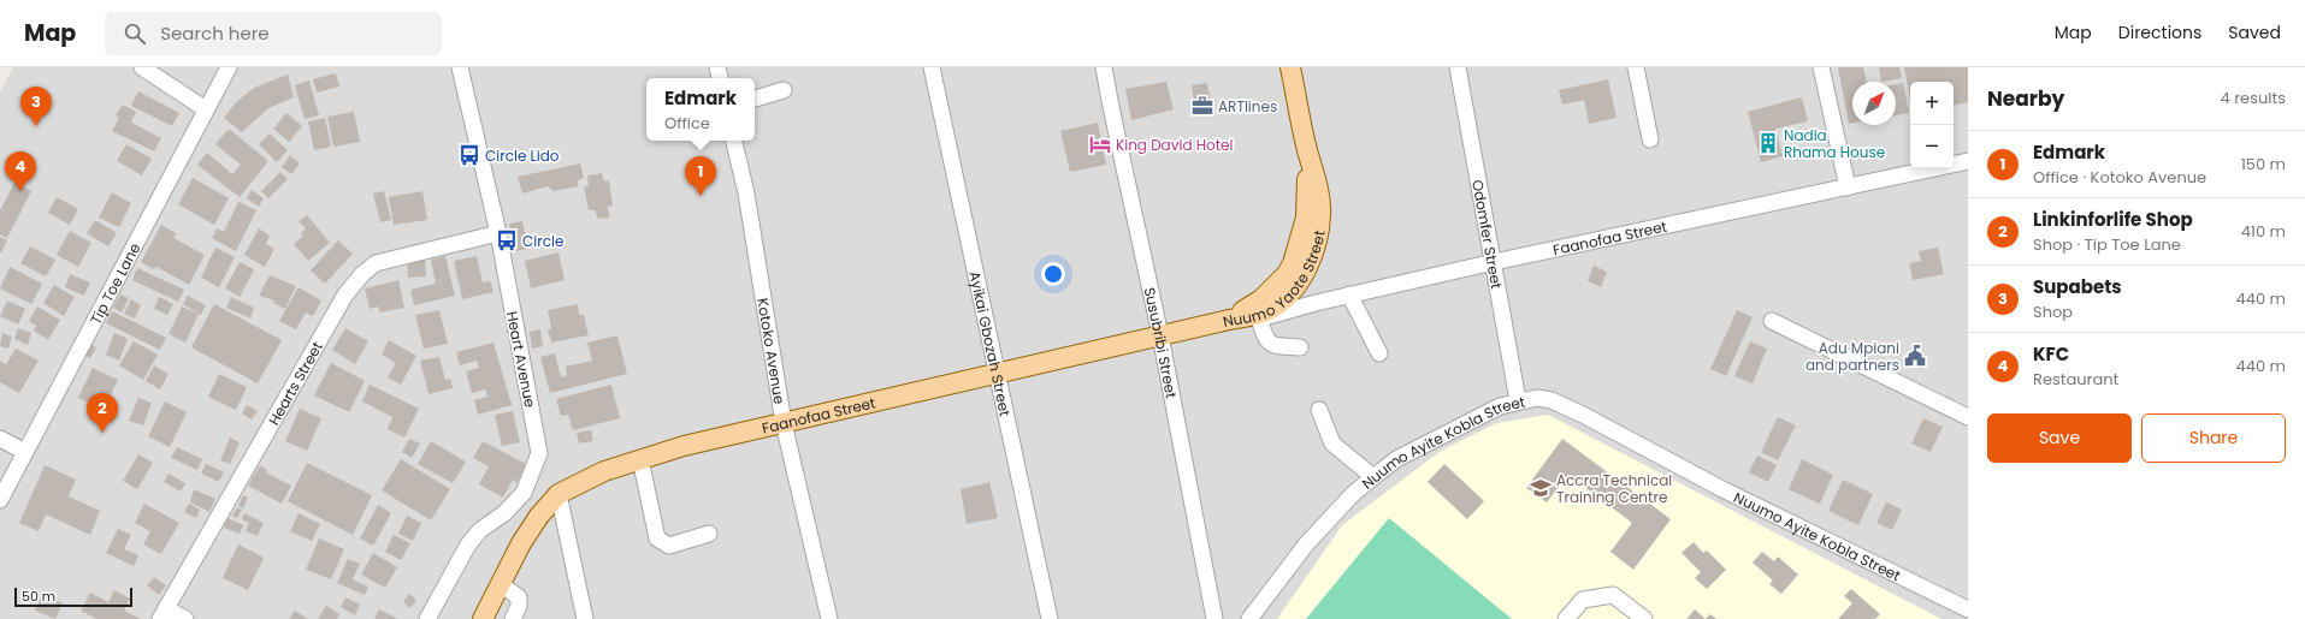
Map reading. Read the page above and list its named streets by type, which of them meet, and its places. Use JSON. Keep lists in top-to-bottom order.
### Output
{
  "streets": {
    "main road": ["Faanofaa Street", "Nuumo Yaote Street"],
    "street": [
      "Odomfer Street",
      "Tip Toe Lane",
      "Ayikai Gbozah Street",
      "Susubribi Street",
      "Kotoko Avenue",
      "Heart Avenue",
      "Hearts Street",
      "Nuumo Ayite Kobla Street"
    ]
  },
  "crossings": [
    ["Odomfer Street", "Faanofaa Street"],
    ["Odomfer Street", "Nuumo Ayite Kobla Street"],
    ["Faanofaa Street", "Nuumo Yaote Street"],
    ["Faanofaa Street", "Ayikai Gbozah Street"],
    ["Faanofaa Street", "Susubribi Street"],
    ["Faanofaa Street", "Kotoko Avenue"],
    ["Heart Avenue", "Hearts Street"]
  ],
  "places": {
    "office": ["ARTlines"],
    "building": ["Nadia Rhama House"],
    "hotel": ["King David Hotel"],
    "bus stop": ["Circle Lido", "Circle"],
    "public building": ["Adu Mpiani and partners"],
    "school or university": ["Accra Technical Training Centre"]
  },
  "scale_bar": "50 m",
  "north": "top right",
  "page": {
    "header": "Map",
    "search": "Search here",
    "nav": ["Map", "Directions", "Saved"],
    "heading": ["Nearby", "4 results"],
    "popup": ["Edmark", "Office"],
    "map_buttons": ["+", "−"],
    "pins": [
      "3",
      "4",
      "1",
      "2"
    ],
    "list": [
      {
        "mark": "1",
        "name": "Edmark",
        "note": "Office · Kotoko Avenue",
        "value": "150 m"
      },
      {
        "mark": "2",
        "name": "Linkinforlife Shop",
        "note": "Shop · Tip Toe Lane",
        "value": "410 m"
      },
      {
        "mark": "3",
        "name": "Supabets",
        "note": "Shop",
        "value": "440 m"
      },
      {
        "mark": "4",
        "name": "KFC",
        "note": "Restaurant",
        "value": "440 m"
      }
    ],
    "buttons": ["Save", "Share"],
    "scale": "50 m"
  }
}
